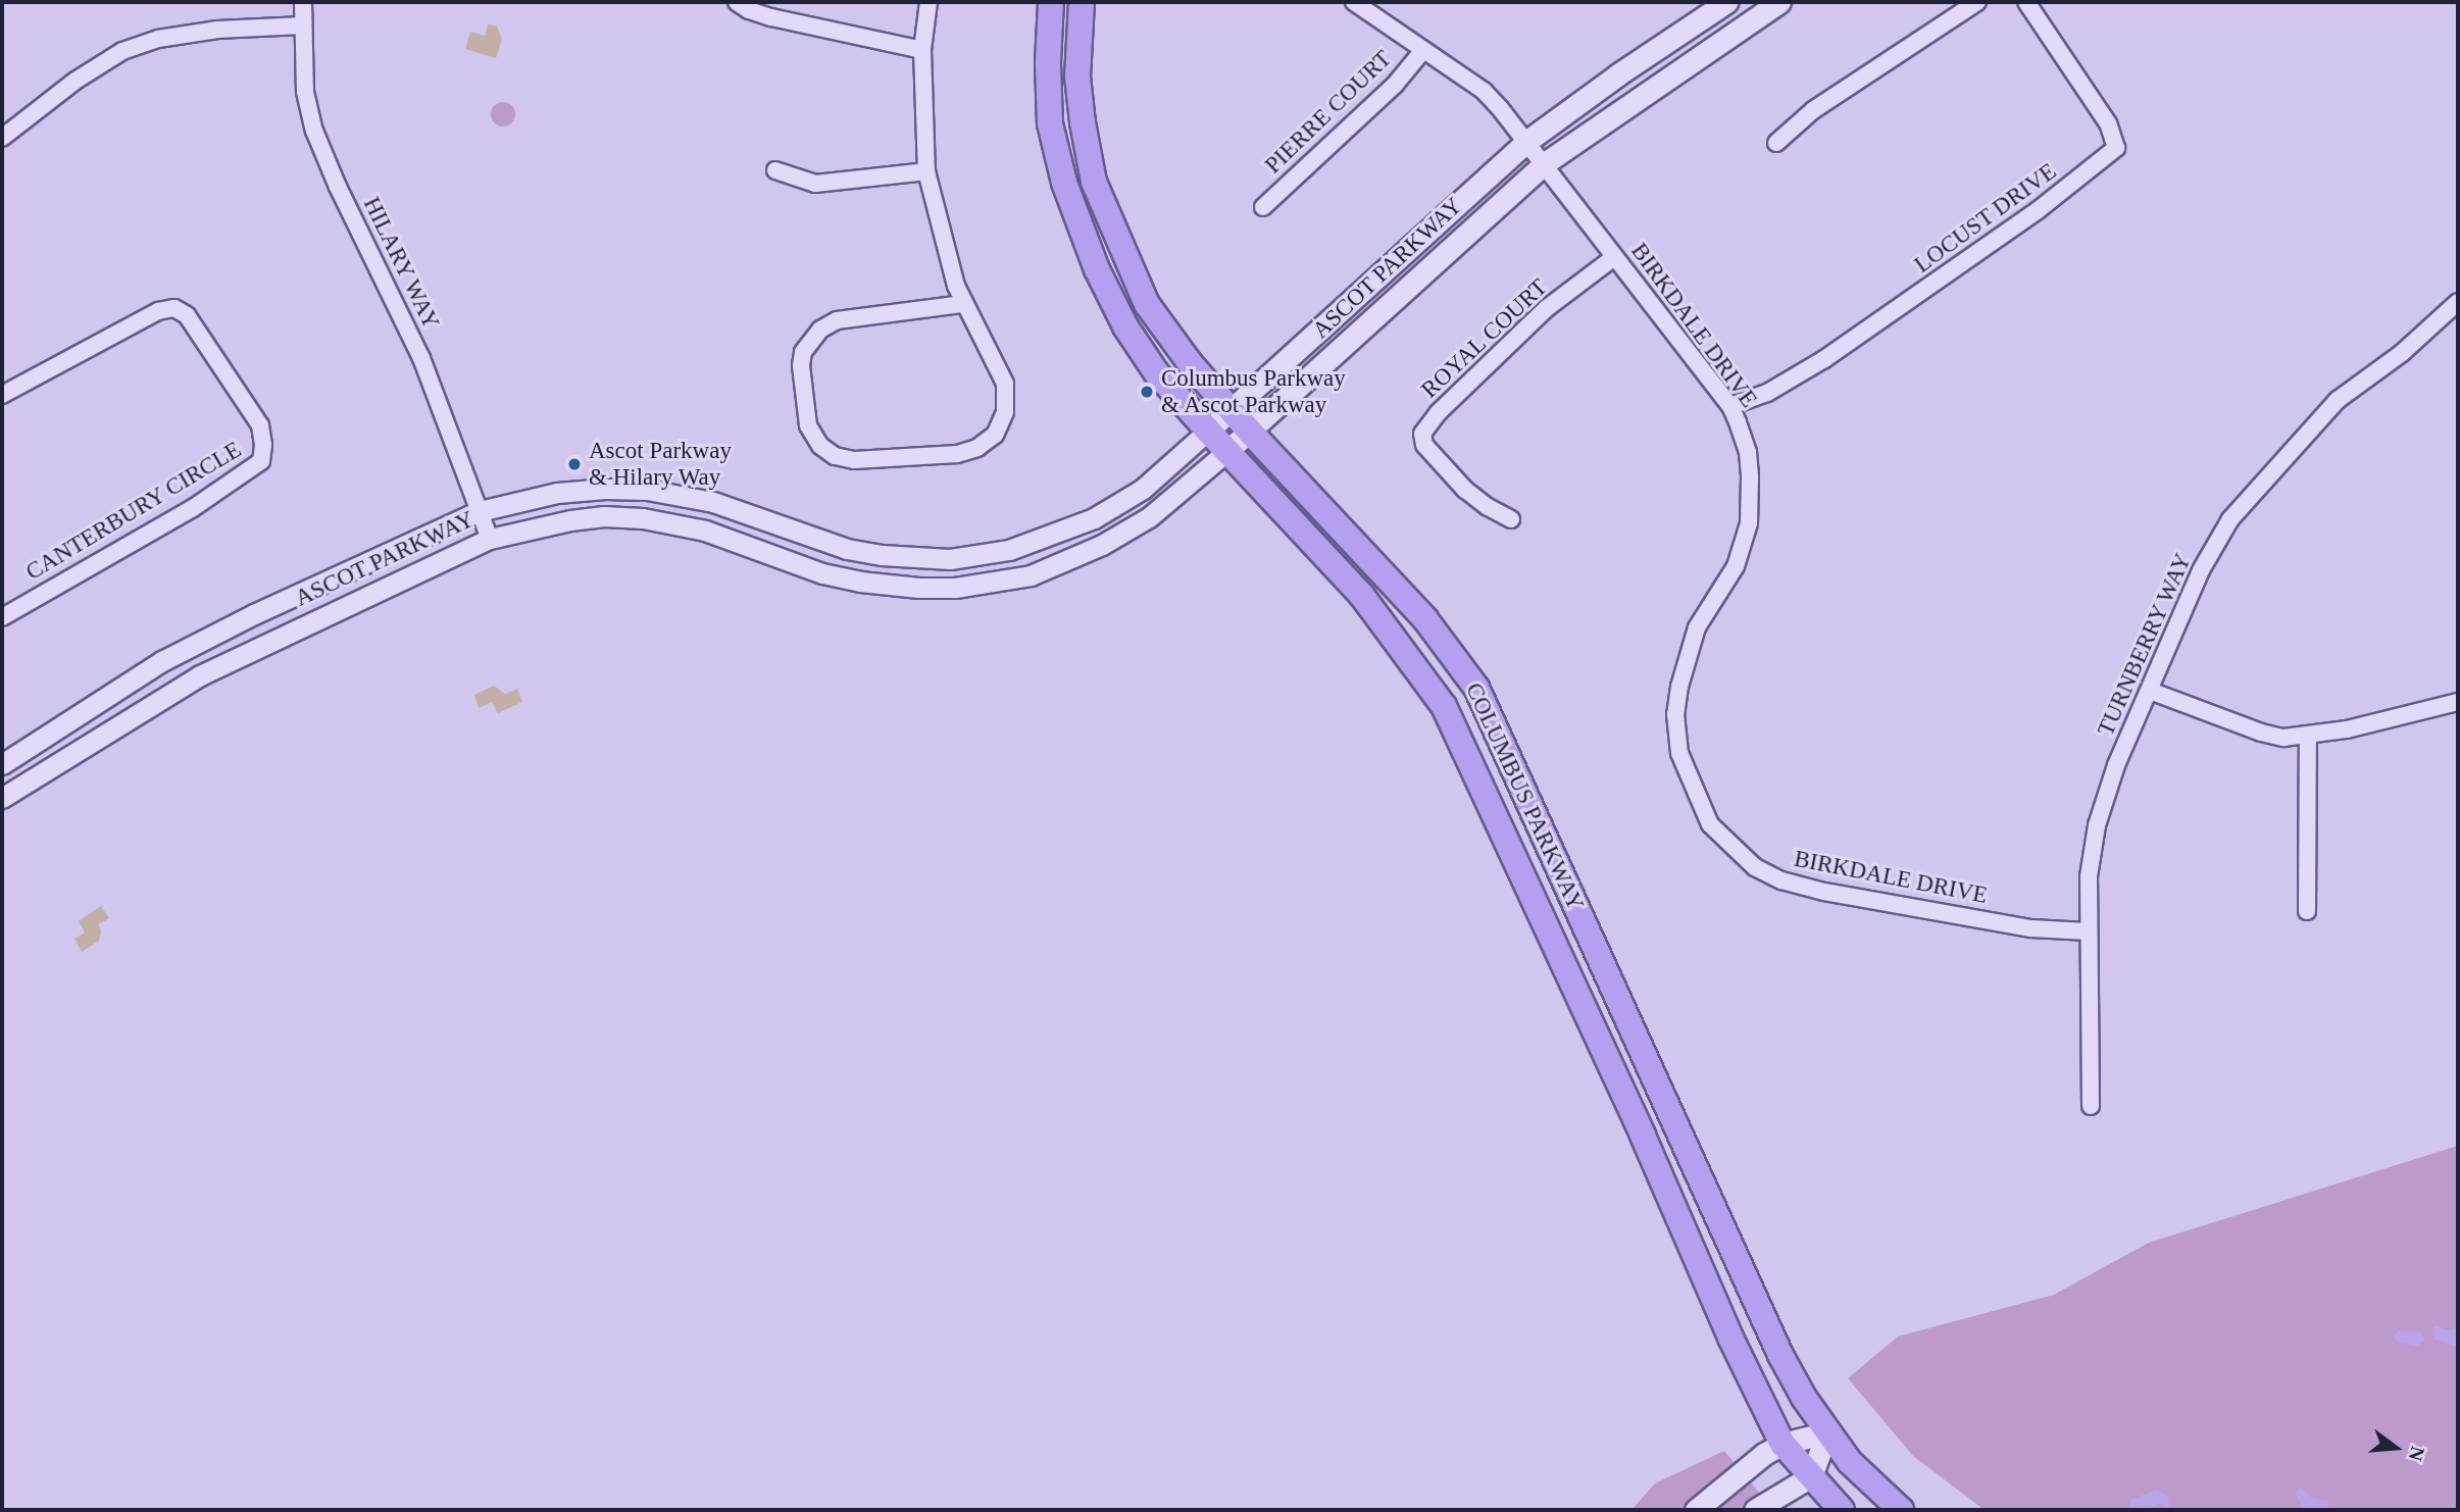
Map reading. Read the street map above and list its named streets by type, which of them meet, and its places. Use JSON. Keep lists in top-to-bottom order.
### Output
{
  "streets": {
    "main road": ["ASCOT PARKWAY", "COLUMBUS PARKWAY"],
    "street": [
      "PIERRE COURT",
      "LOCUST DRIVE",
      "HILARY WAY",
      "BIRKDALE DRIVE",
      "ROYAL COURT",
      "CANTERBURY CIRCLE",
      "TURNBERRY WAY"
    ]
  },
  "crossings": [
    ["PIERRE COURT", "BIRKDALE DRIVE"],
    ["LOCUST DRIVE", "BIRKDALE DRIVE"],
    ["HILARY WAY", "ASCOT PARKWAY"],
    ["ASCOT PARKWAY", "BIRKDALE DRIVE"],
    ["ASCOT PARKWAY", "COLUMBUS PARKWAY"],
    ["BIRKDALE DRIVE", "ROYAL COURT"],
    ["BIRKDALE DRIVE", "TURNBERRY WAY"]
  ],
  "places": ["Columbus Parkway & Ascot Parkway", "Ascot Parkway & Hilary Way"],
  "north": "right"
}
